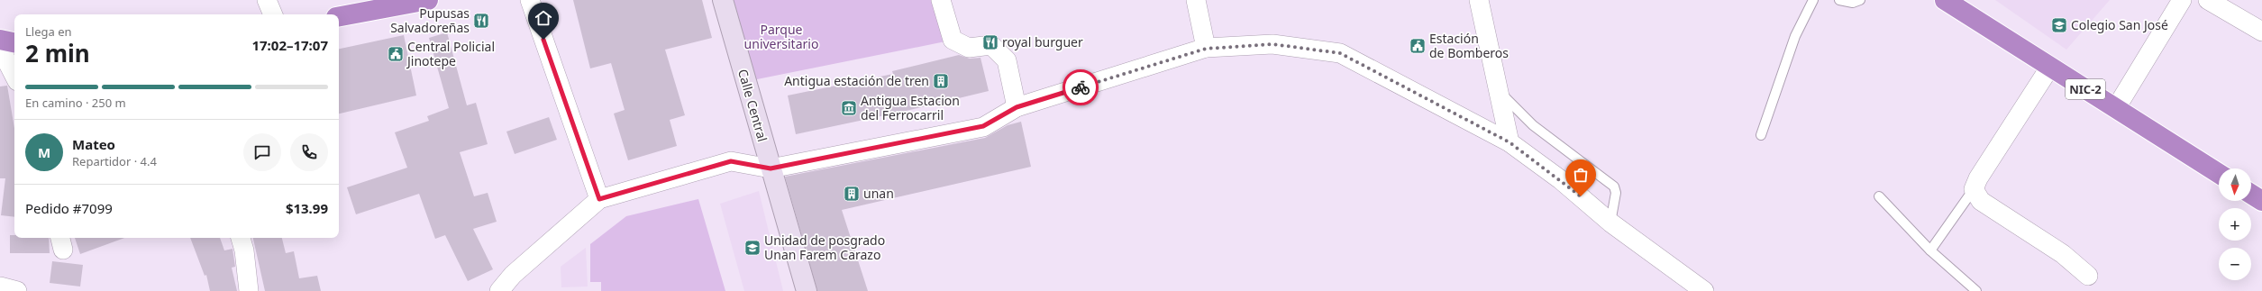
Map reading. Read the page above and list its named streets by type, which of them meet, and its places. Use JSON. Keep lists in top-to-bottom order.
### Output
{
  "streets": {
    "highway": ["NIC-2"],
    "main road": ["Calle Central"]
  },
  "parks": ["Parque universitario"],
  "places": {
    "restaurant": ["Pupusas Salvadoreñas", "royal burguer"],
    "school or university": ["Colegio San José", "Unidad de posgrado Unan Farem Carazo"],
    "public building": ["Estación de Bomberos", "Central Policial Jinotepe"],
    "building": ["Antigua estación de tren", "unan"],
    "museum": ["Antigua Estacion del Ferrocarril"]
  },
  "north": "bottom",
  "page": {
    "heading": ["2 min", "Llega en", "17:02–17:07"],
    "panel": [
      "Mateo",
      "Repartidor · 4.4",
      "Pedido #7099",
      "$13.99"
    ],
    "bar": "En camino · 250 m",
    "round": "M",
    "map_buttons": ["+", "−"]
  }
}
